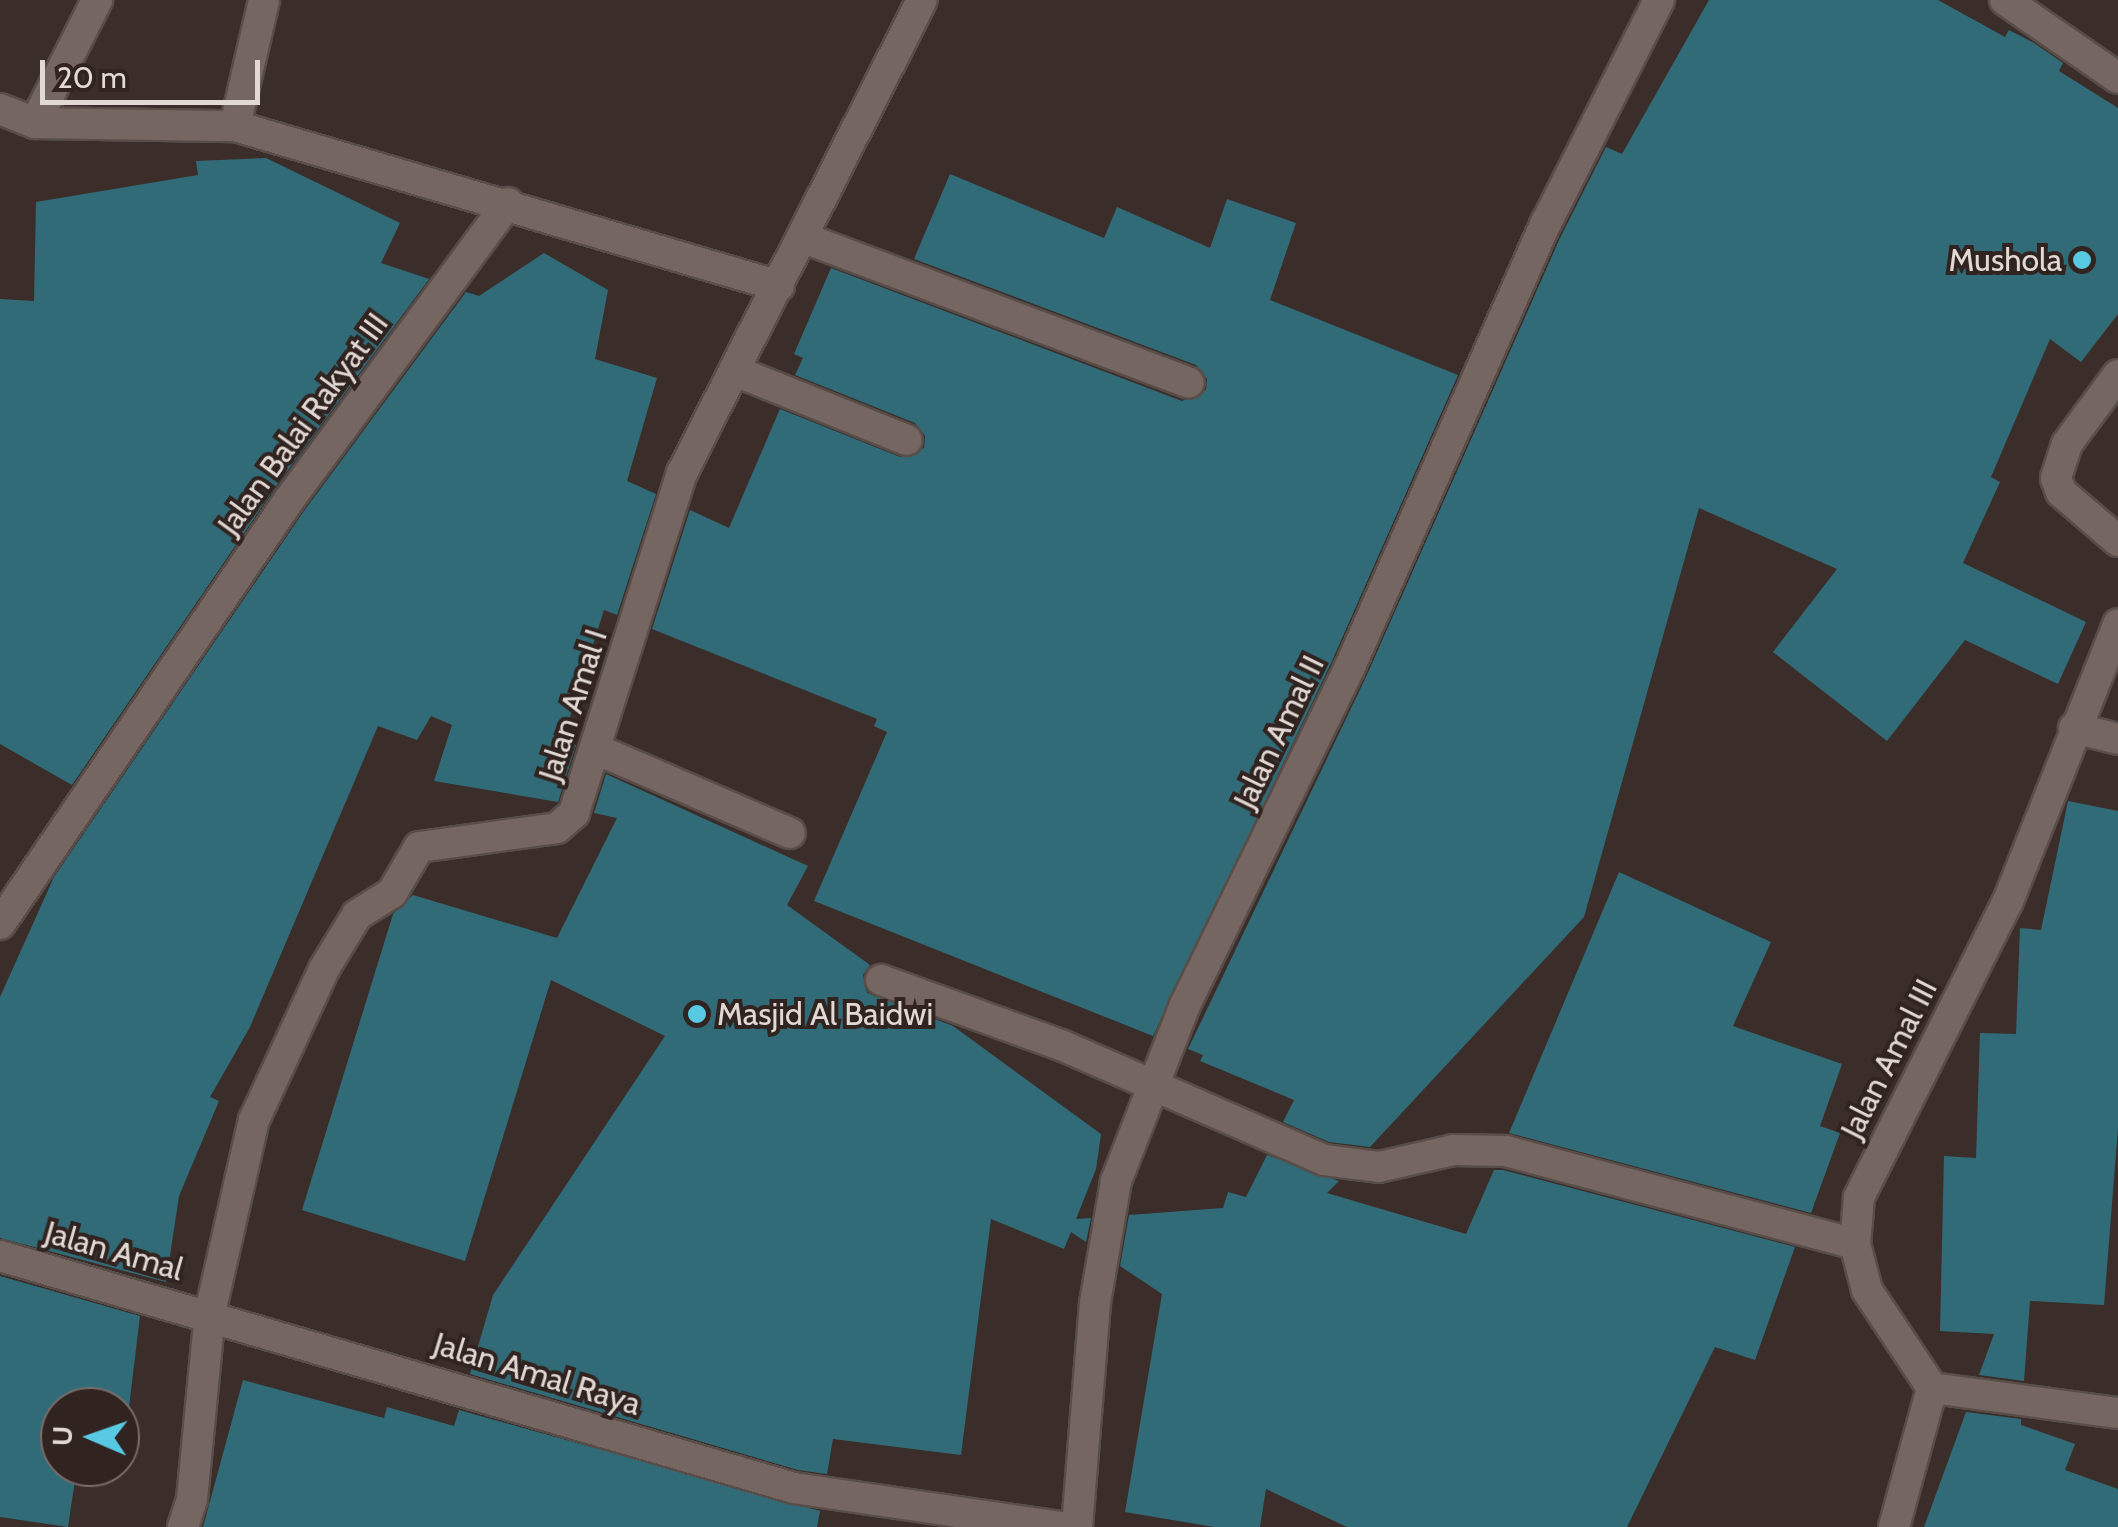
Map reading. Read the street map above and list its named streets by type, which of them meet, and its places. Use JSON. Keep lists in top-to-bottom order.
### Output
{
  "streets": {
    "street": [
      "Jalan Balai Rakyat III",
      "Jalan Amal I",
      "Jalan Amal II",
      "Jalan Amal III",
      "Jalan Amal",
      "Jalan Amal Raya"
    ]
  },
  "crossings": [
    ["Jalan Amal I", "Jalan Amal"],
    ["Jalan Amal I", "Jalan Amal Raya"],
    ["Jalan Amal", "Jalan Amal Raya"]
  ],
  "places": ["Mushola", "Masjid Al Baidwi"],
  "scale_bar": "20 m",
  "north": "left"
}
